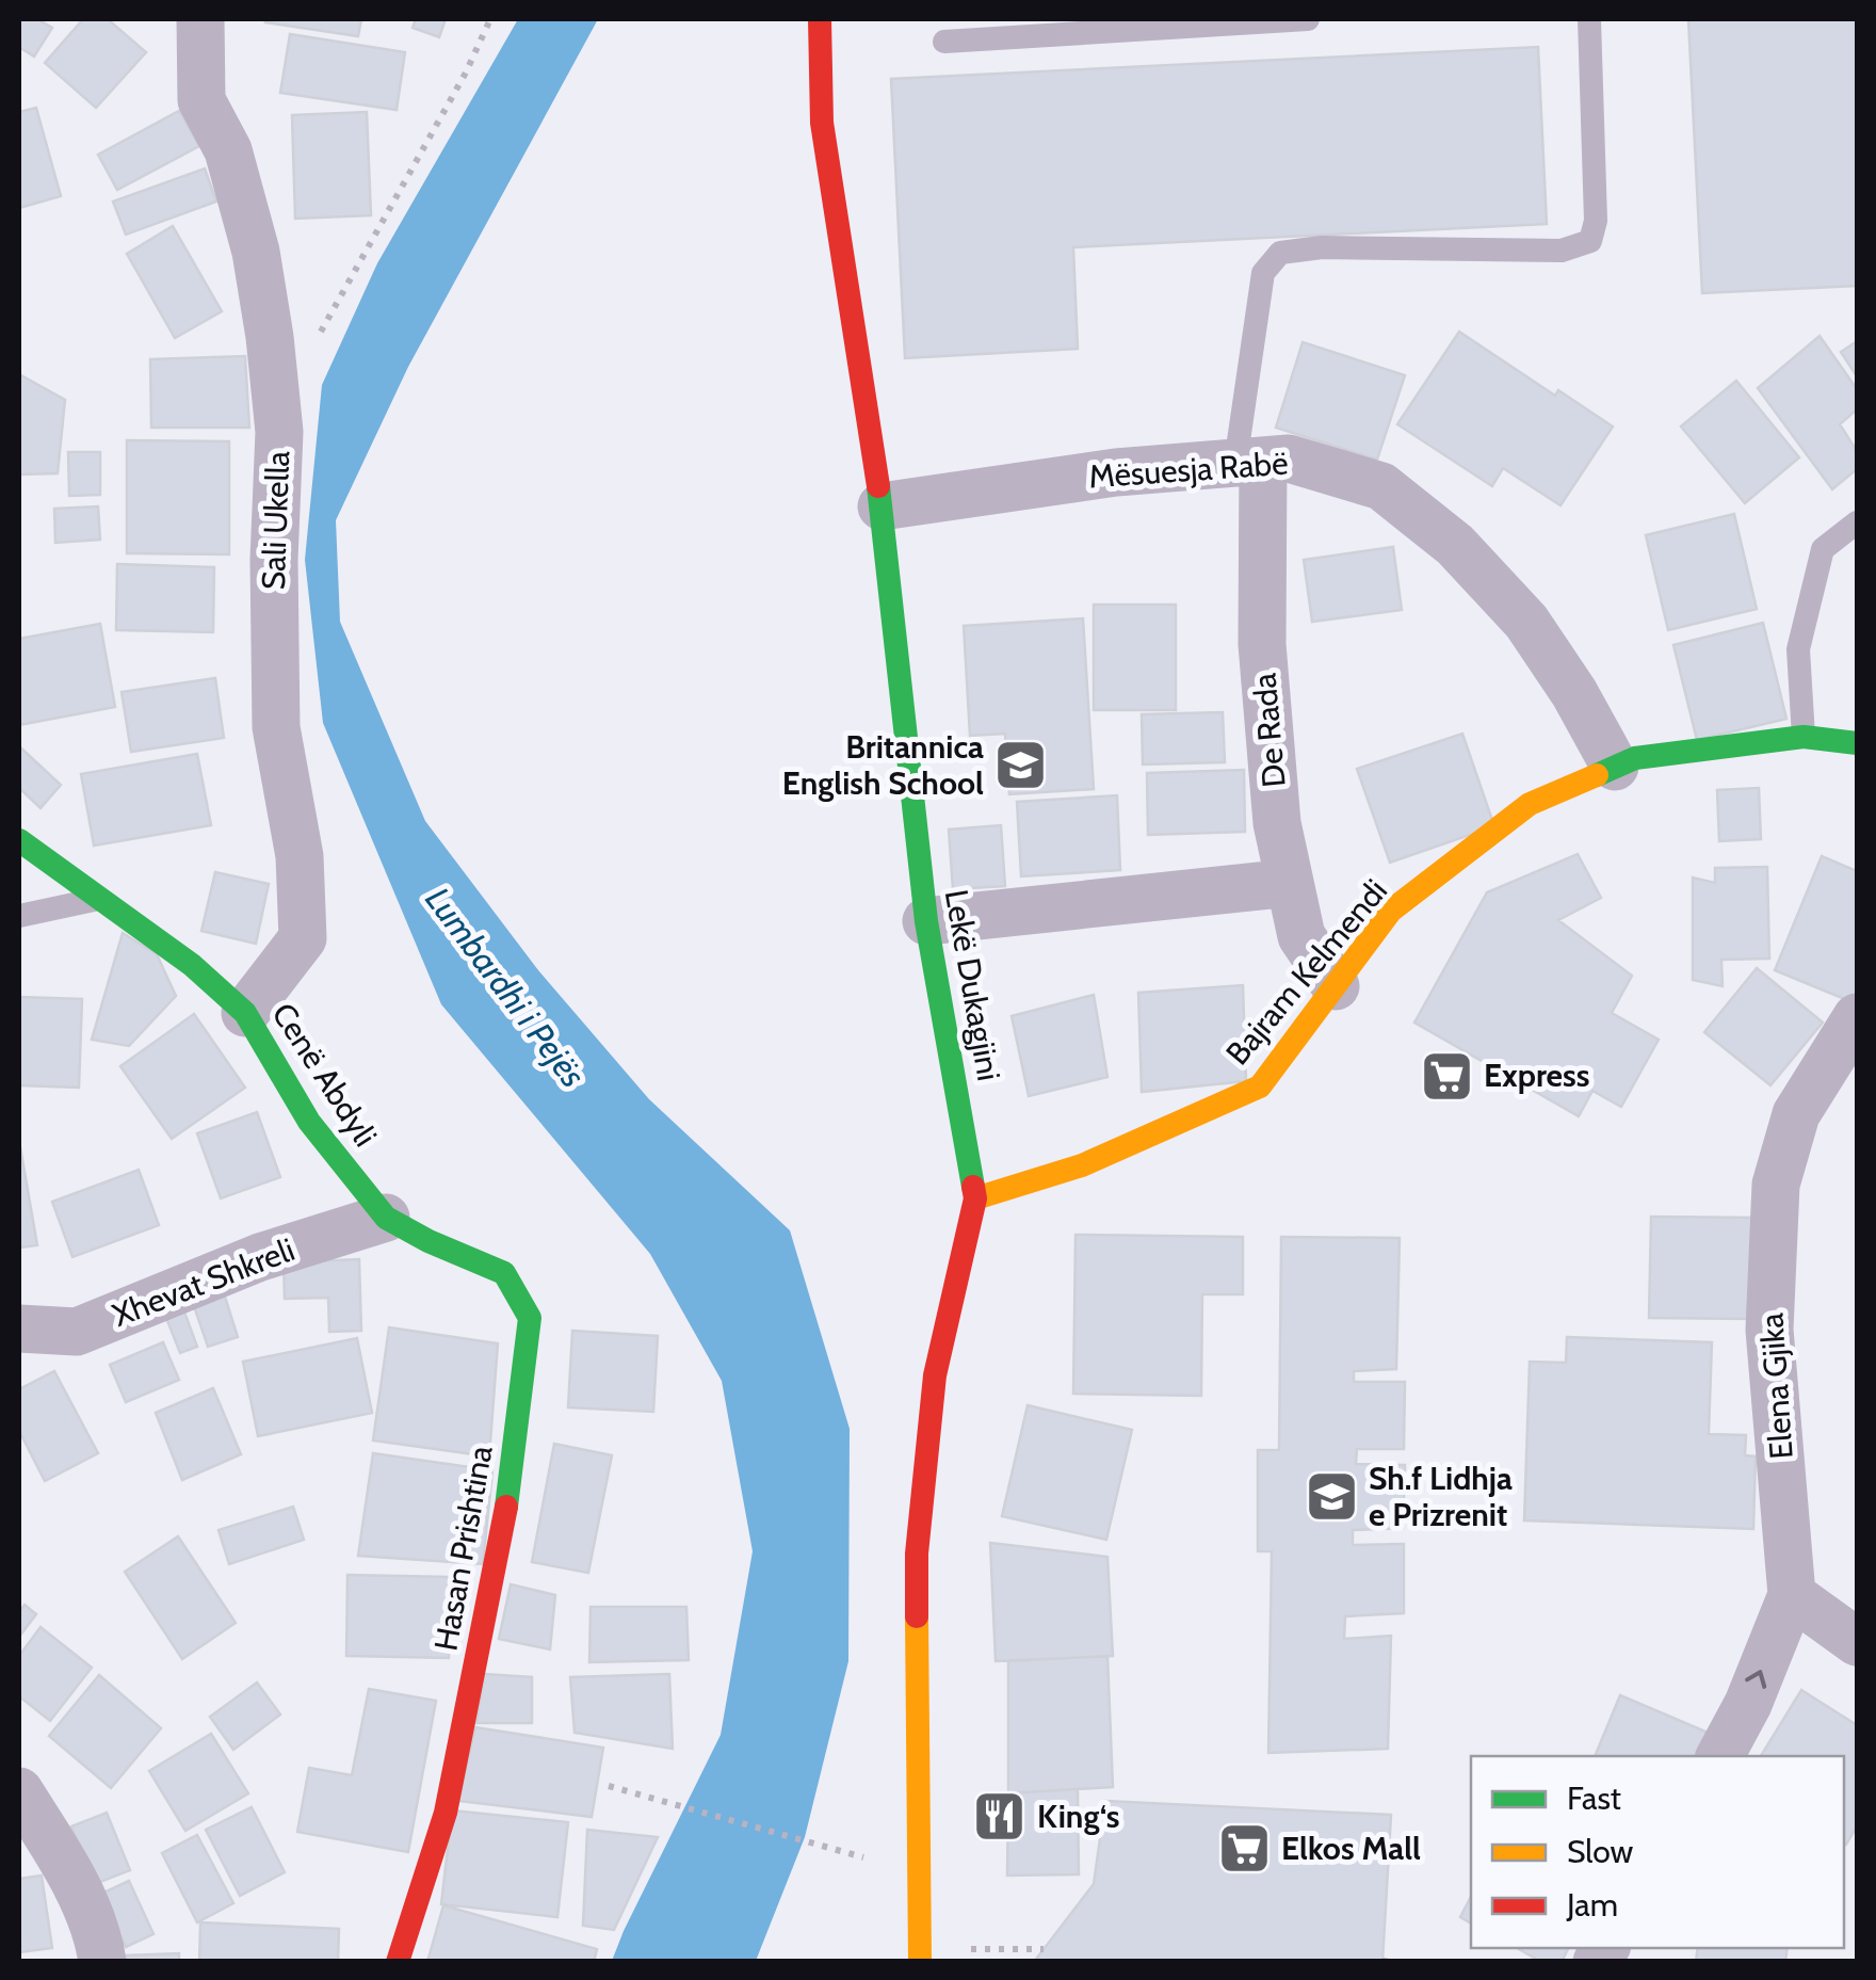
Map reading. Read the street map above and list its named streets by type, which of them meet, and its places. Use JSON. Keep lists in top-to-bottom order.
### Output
{
  "streets": {
    "street": [
      "Mësuesja Rabë",
      "Sali Ukella",
      "De Rada",
      "Bajram Kelmendi",
      "Lekë Dukagjini",
      "Cenë Abdyli",
      "Xhevat Shkreli",
      "Elena Gjika",
      "Hasan Prishtina"
    ]
  },
  "crossings": [
    ["Mësuesja Rabë", "De Rada"],
    ["Mësuesja Rabë", "Bajram Kelmendi"],
    ["Mësuesja Rabë", "Lekë Dukagjini"],
    ["Sali Ukella", "Cenë Abdyli"],
    ["De Rada", "Bajram Kelmendi"],
    ["Bajram Kelmendi", "Lekë Dukagjini"],
    ["Cenë Abdyli", "Xhevat Shkreli"],
    ["Cenë Abdyli", "Hasan Prishtina"],
    ["Xhevat Shkreli", "Hasan Prishtina"]
  ],
  "water": ["Lumbardhi i Pejës"],
  "places": {
    "school or university": ["Britannica English School", "Sh.f Lidhja e Prizrenit"],
    "supermarket": ["Express", "Elkos Mall"],
    "restaurant": ["King‘s"]
  },
  "legend": ["Fast", "Slow", "Jam"]
}
